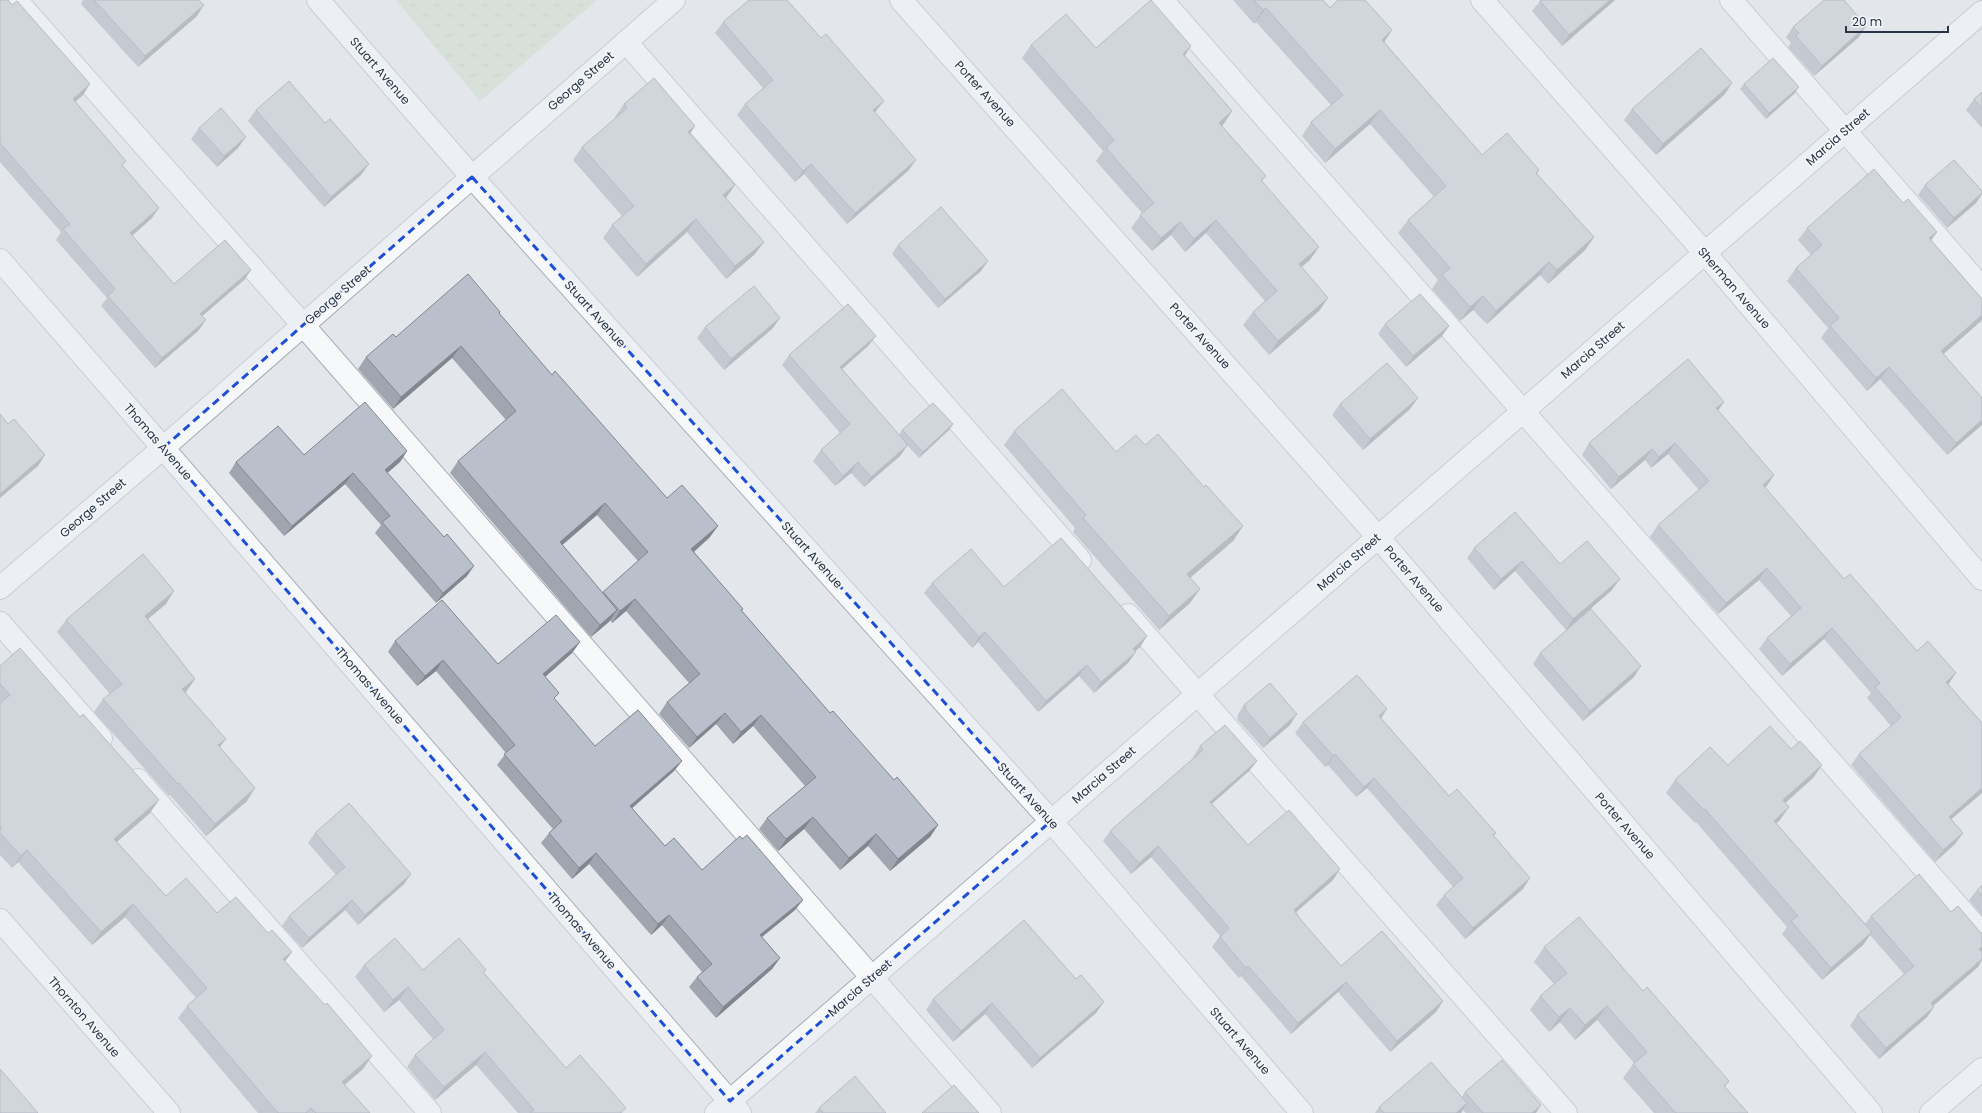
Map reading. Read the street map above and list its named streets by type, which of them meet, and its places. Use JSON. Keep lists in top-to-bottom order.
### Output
{
  "streets": {
    "street": [
      "Stuart Avenue",
      "George Street",
      "Porter Avenue",
      "Marcia Street",
      "Sherman Avenue",
      "Thomas Avenue",
      "Thornton Avenue"
    ]
  },
  "crossings": [
    ["Stuart Avenue", "George Street"],
    ["Stuart Avenue", "Marcia Street"],
    ["George Street", "Thomas Avenue"],
    ["Porter Avenue", "Marcia Street"],
    ["Marcia Street", "Sherman Avenue"],
    ["Marcia Street", "Thomas Avenue"]
  ],
  "scale_bar": "20 m"
}
